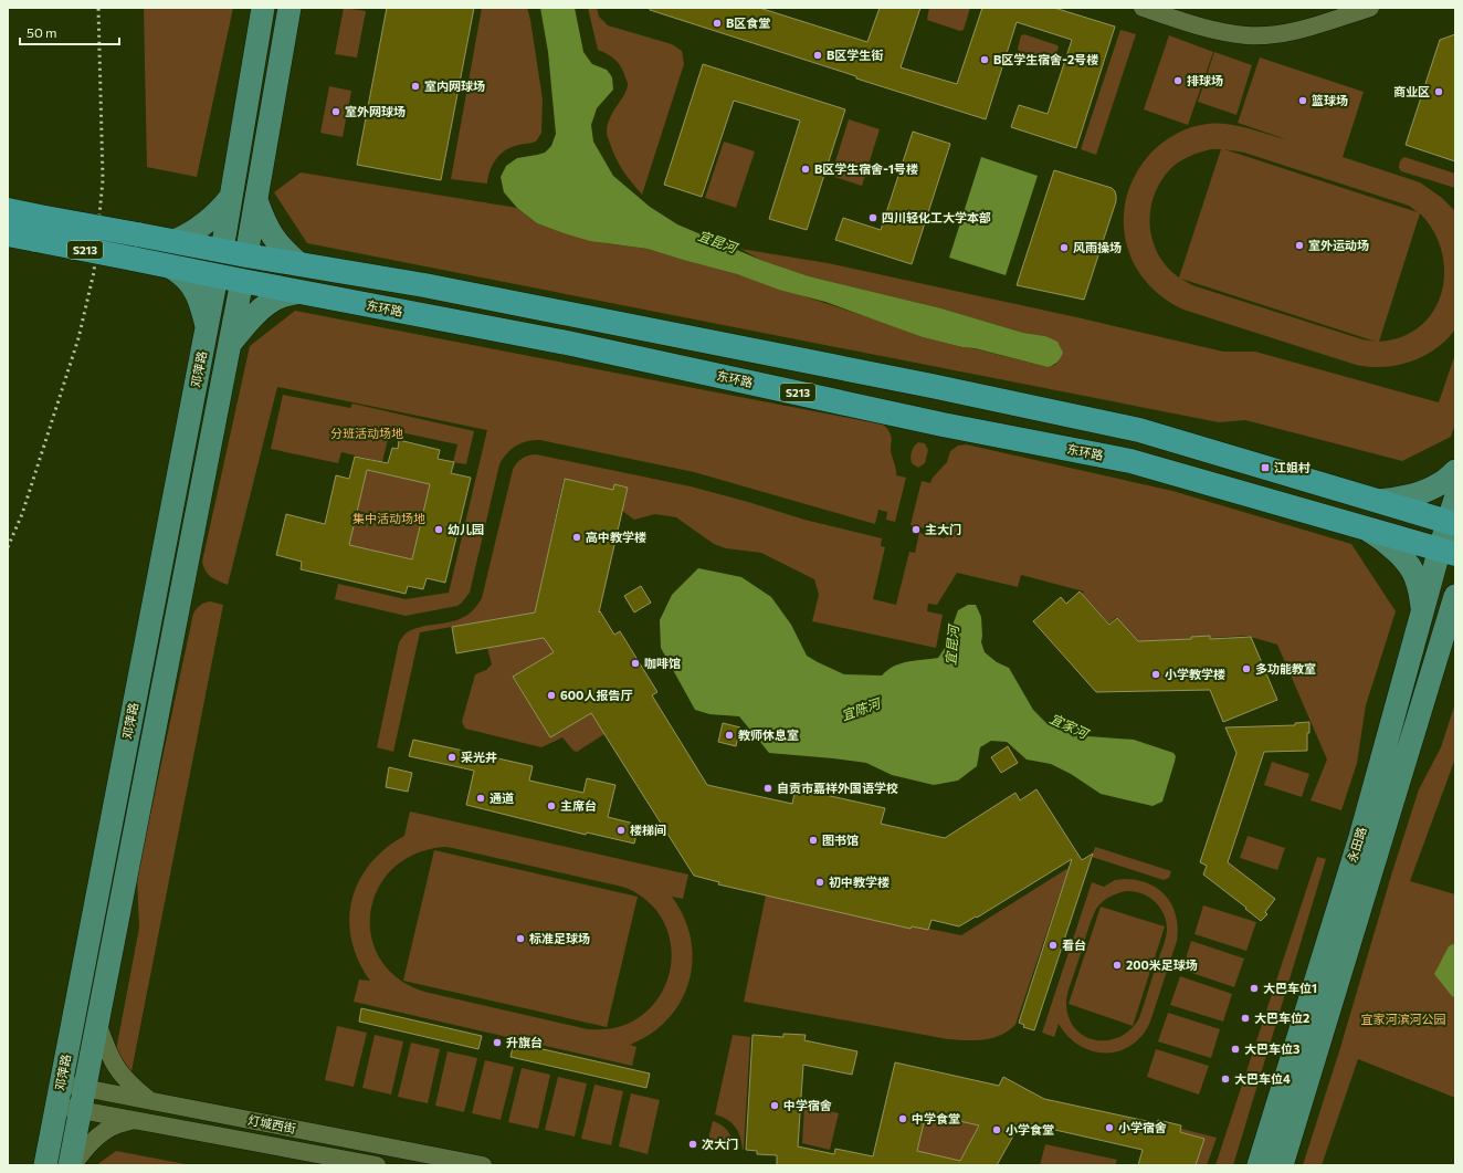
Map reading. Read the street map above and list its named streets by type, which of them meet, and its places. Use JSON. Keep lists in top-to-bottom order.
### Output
{
  "streets": {
    "highway": ["S213", "东环路"],
    "main road": ["邓萍路", "永田路"],
    "street": ["灯城西街"]
  },
  "crossings": [
    ["S213", "永田路"],
    ["东环路", "邓萍路"],
    ["东环路", "永田路"],
    ["邓萍路", "灯城西街"]
  ],
  "water": ["宜昆河", "宜陈河", "宜家河"],
  "parks": ["分班活动场地", "集中活动场地", "宜家河滨河公园"],
  "places": {
    "other": [
      "B区食堂",
      "B区学生街",
      "B区学生宿舍-2号楼",
      "排球场",
      "室内网球场",
      "商业区",
      "篮球场",
      "室外网球场",
      "B区学生宿舍-1号楼",
      "四川轻化工大学本部",
      "室外运动场",
      "风雨操场",
      "幼儿园",
      "主大门",
      "高中教学楼",
      "咖啡馆",
      "多功能教室",
      "小学教学楼",
      "600人报告厅",
      "教师休息室",
      "采光井",
      "自贡市嘉祥外国语学校",
      "通道",
      "主席台",
      "楼梯间",
      "图书馆",
      "初中教学楼",
      "标准足球场",
      "看台",
      "200米足球场",
      "大巴车位1",
      "大巴车位2",
      "升旗台",
      "大巴车位3",
      "大巴车位4",
      "中学宿舍",
      "中学食堂",
      "小学宿舍",
      "小学食堂",
      "次大门"
    ],
    "transit": ["江姐村"]
  },
  "scale_bar": "50 m"
}
